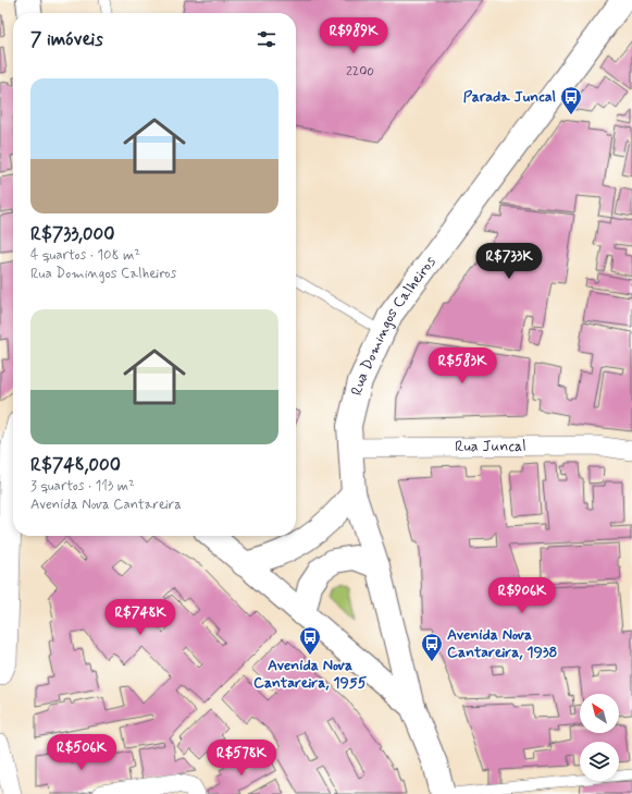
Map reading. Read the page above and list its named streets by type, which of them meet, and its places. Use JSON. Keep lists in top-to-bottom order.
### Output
{
  "streets": {
    "main road": ["Rua Domingos Calheiros"],
    "street": ["Rua Juncal"]
  },
  "crossings": [
    ["Rua Domingos Calheiros", "Rua Juncal"]
  ],
  "places": {
    "bus stop": ["Parada Juncal", "Avenida Nova Cantareira, 1955", "Avenida Nova Cantareira, 1938"]
  },
  "house_numbers": ["2200"],
  "north": "top left",
  "page": {
    "heading": "7 imóveis",
    "price": [
      "R$989K",
      "R$733K",
      "R$583K",
      "R$906K",
      "R$748K",
      "R$506K",
      "R$578K"
    ],
    "list": [
      {
        "name": "R$733,000",
        "note": "4 quartos · 108 m² · Rua Domingos Calheiros"
      },
      {
        "name": "R$748,000",
        "note": "3 quartos · 113 m² · Avenida Nova Cantareira"
      }
    ]
  }
}
